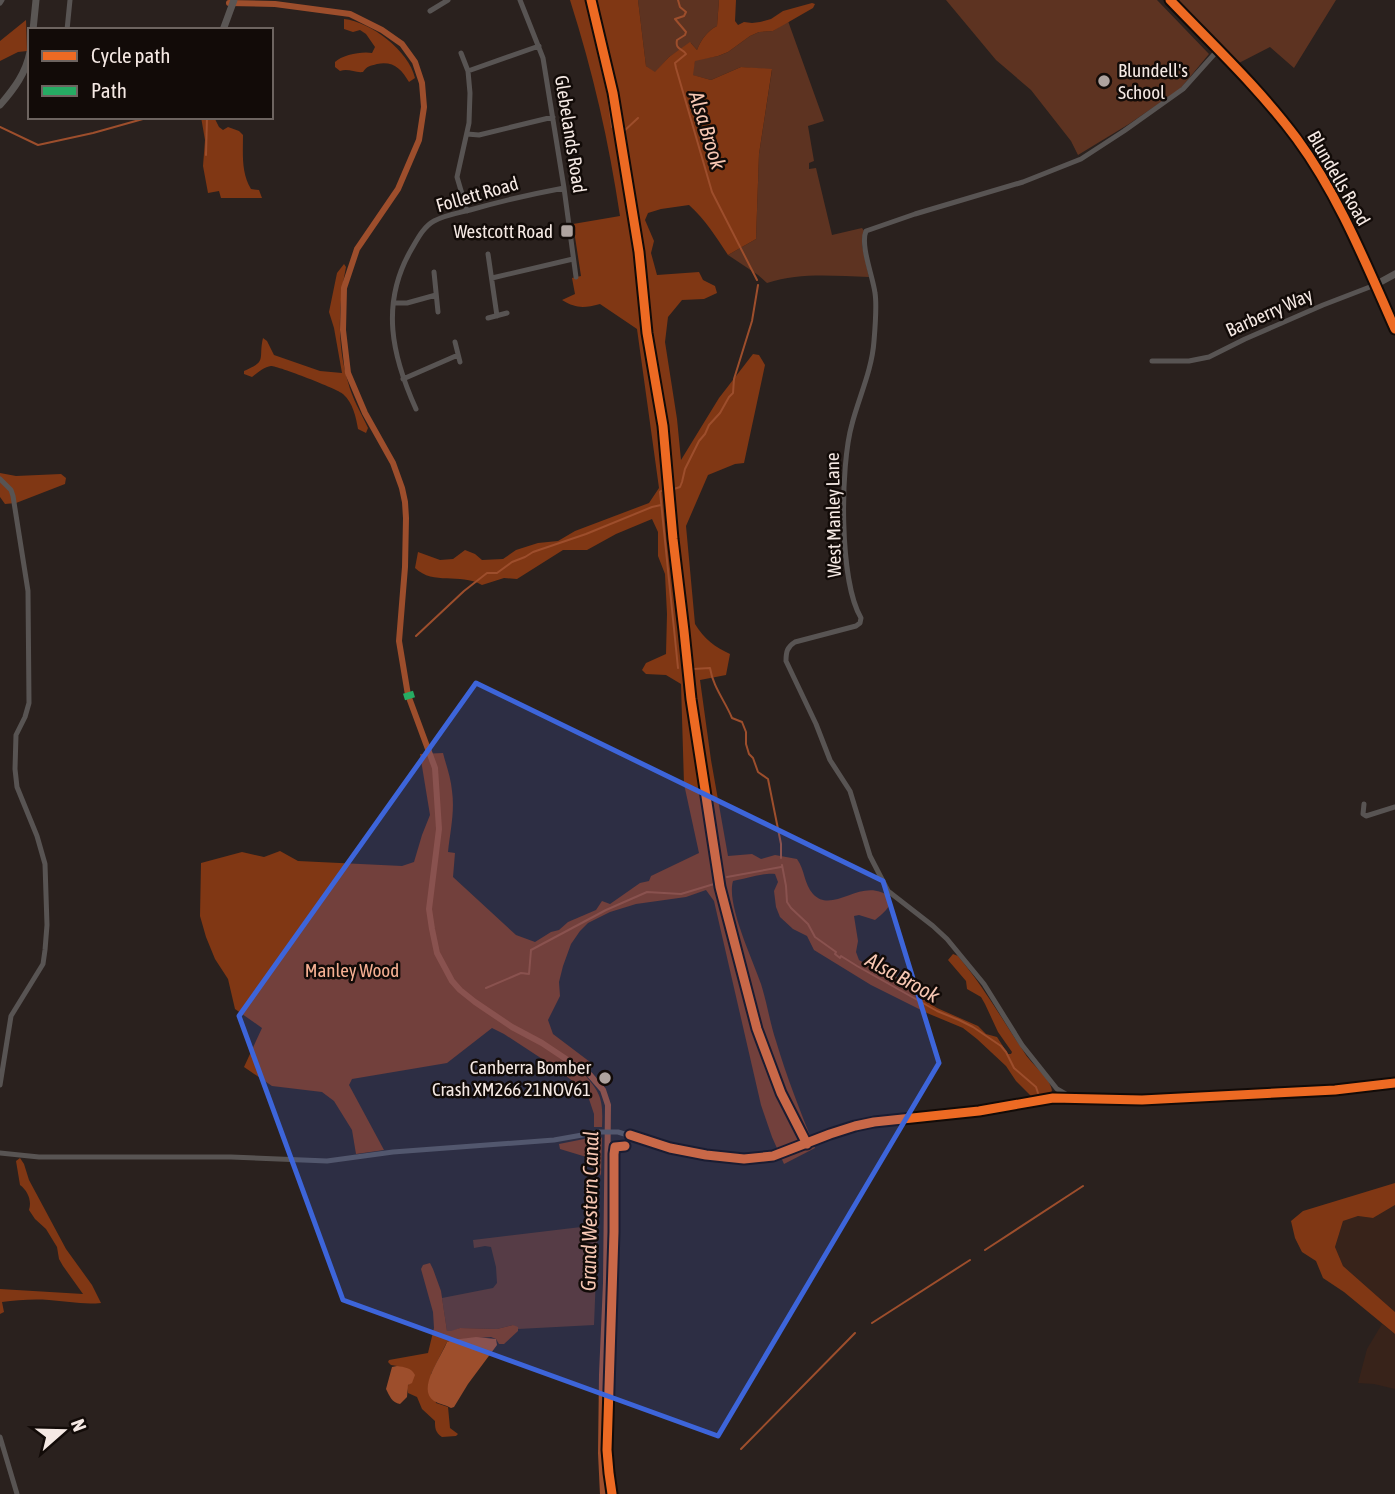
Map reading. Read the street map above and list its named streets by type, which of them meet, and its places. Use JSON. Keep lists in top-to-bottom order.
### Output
{
  "streets": {
    "street": [
      "Glebelands Road",
      "Blundells Road",
      "Follett Road",
      "Barberry Way",
      "West Manley Lane"
    ]
  },
  "crossings": [
    ["Glebelands Road", "Follett Road"],
    ["Blundells Road", "Barberry Way"],
    ["Blundells Road", "West Manley Lane"]
  ],
  "water": ["Alsa Brook", "Grand Western Canal"],
  "parks": ["Manley Wood"],
  "places": {
    "other": ["Blundell's School", "Canberra Bomber Crash XM266 21NOV61"],
    "transit": ["Westcott Road"]
  },
  "legend": ["Cycle path", "Path"],
  "north": "right"
}
